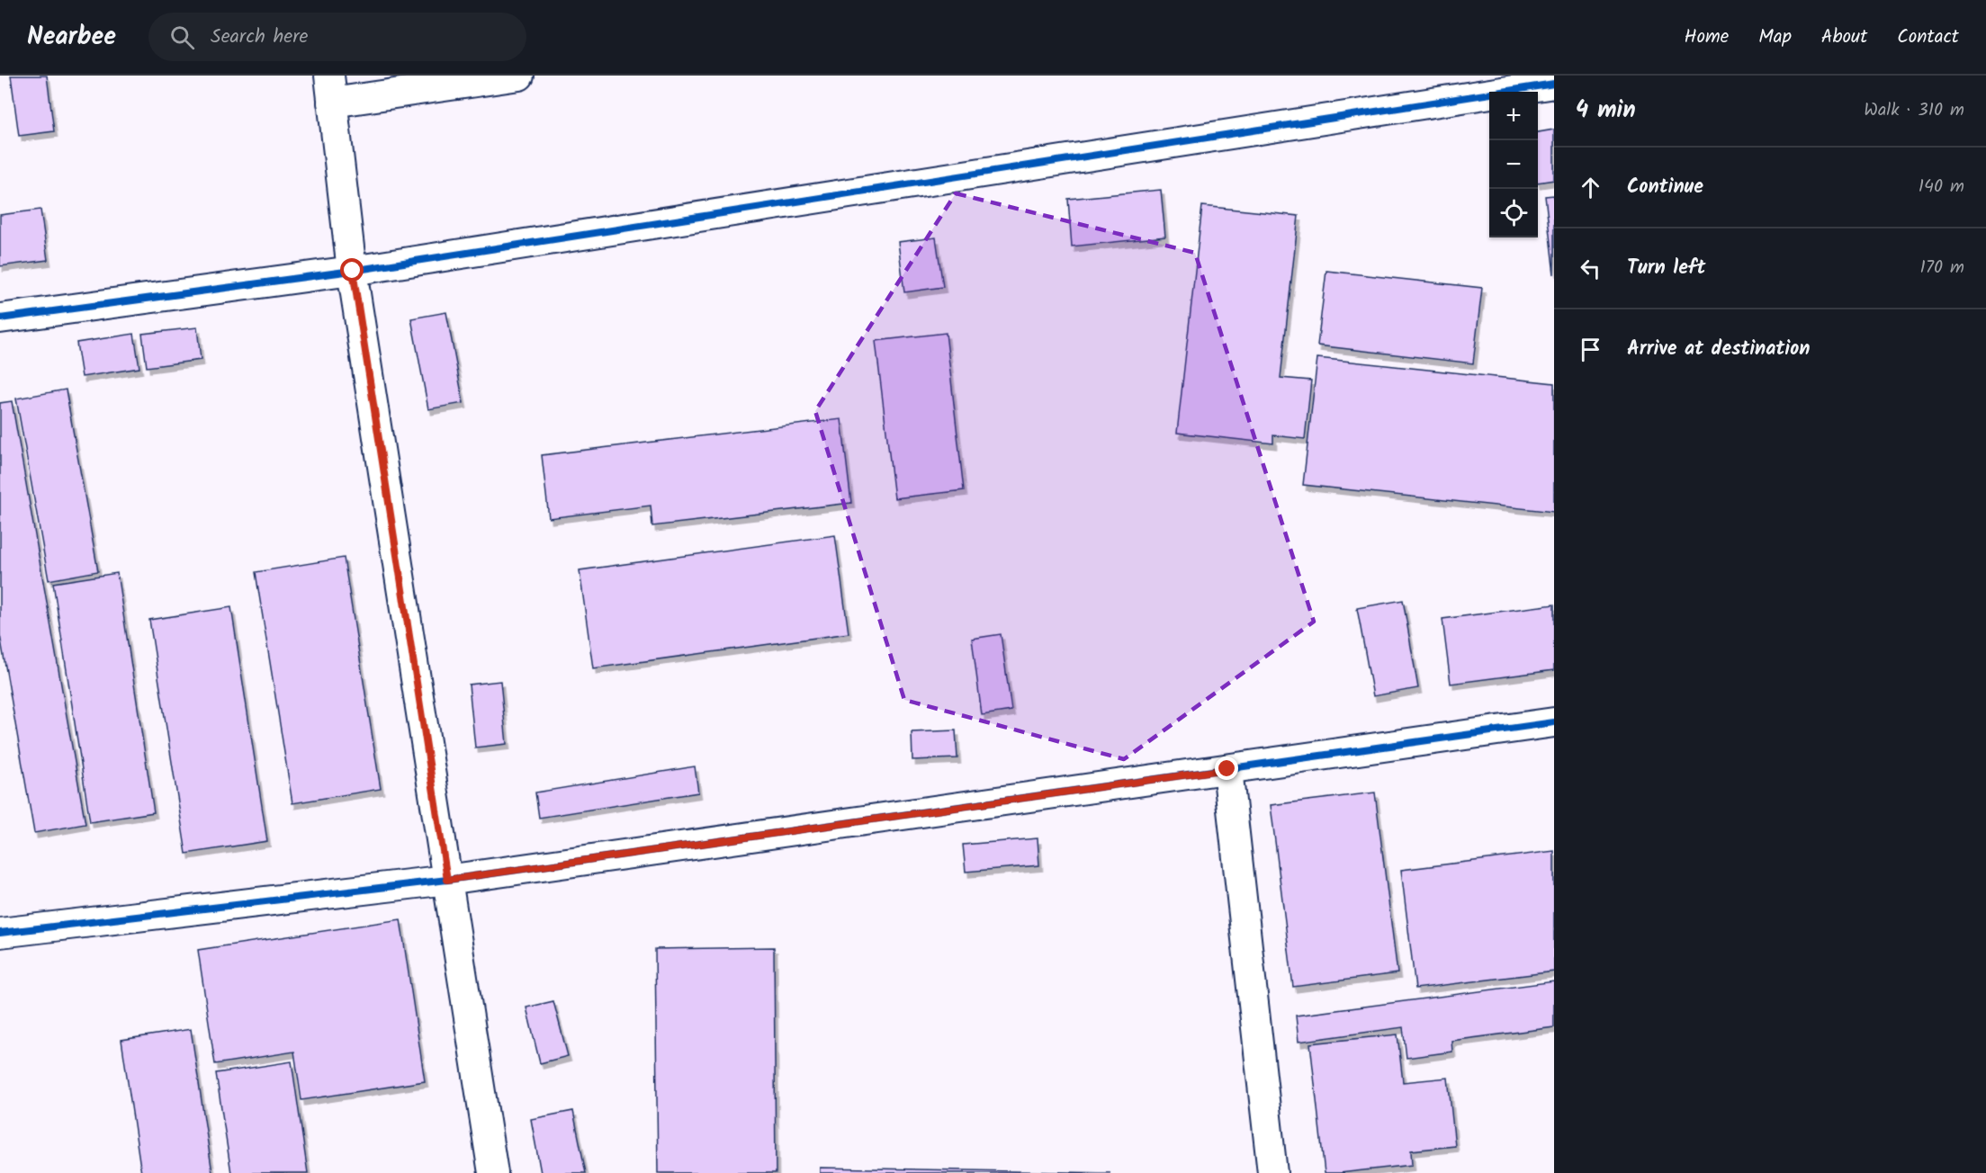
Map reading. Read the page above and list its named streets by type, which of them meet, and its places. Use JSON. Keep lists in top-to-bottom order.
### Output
{
  "page": {
    "header": "Nearbee",
    "search": "Search here",
    "nav": [
      "Home",
      "Map",
      "About",
      "Contact"
    ],
    "heading": ["4 min", "Walk · 310 m"],
    "map_buttons": ["+", "−"],
    "list": [
      ["Continue", "140 m"],
      ["Turn left", "170 m"],
      "Arrive at destination"
    ]
  }
}
